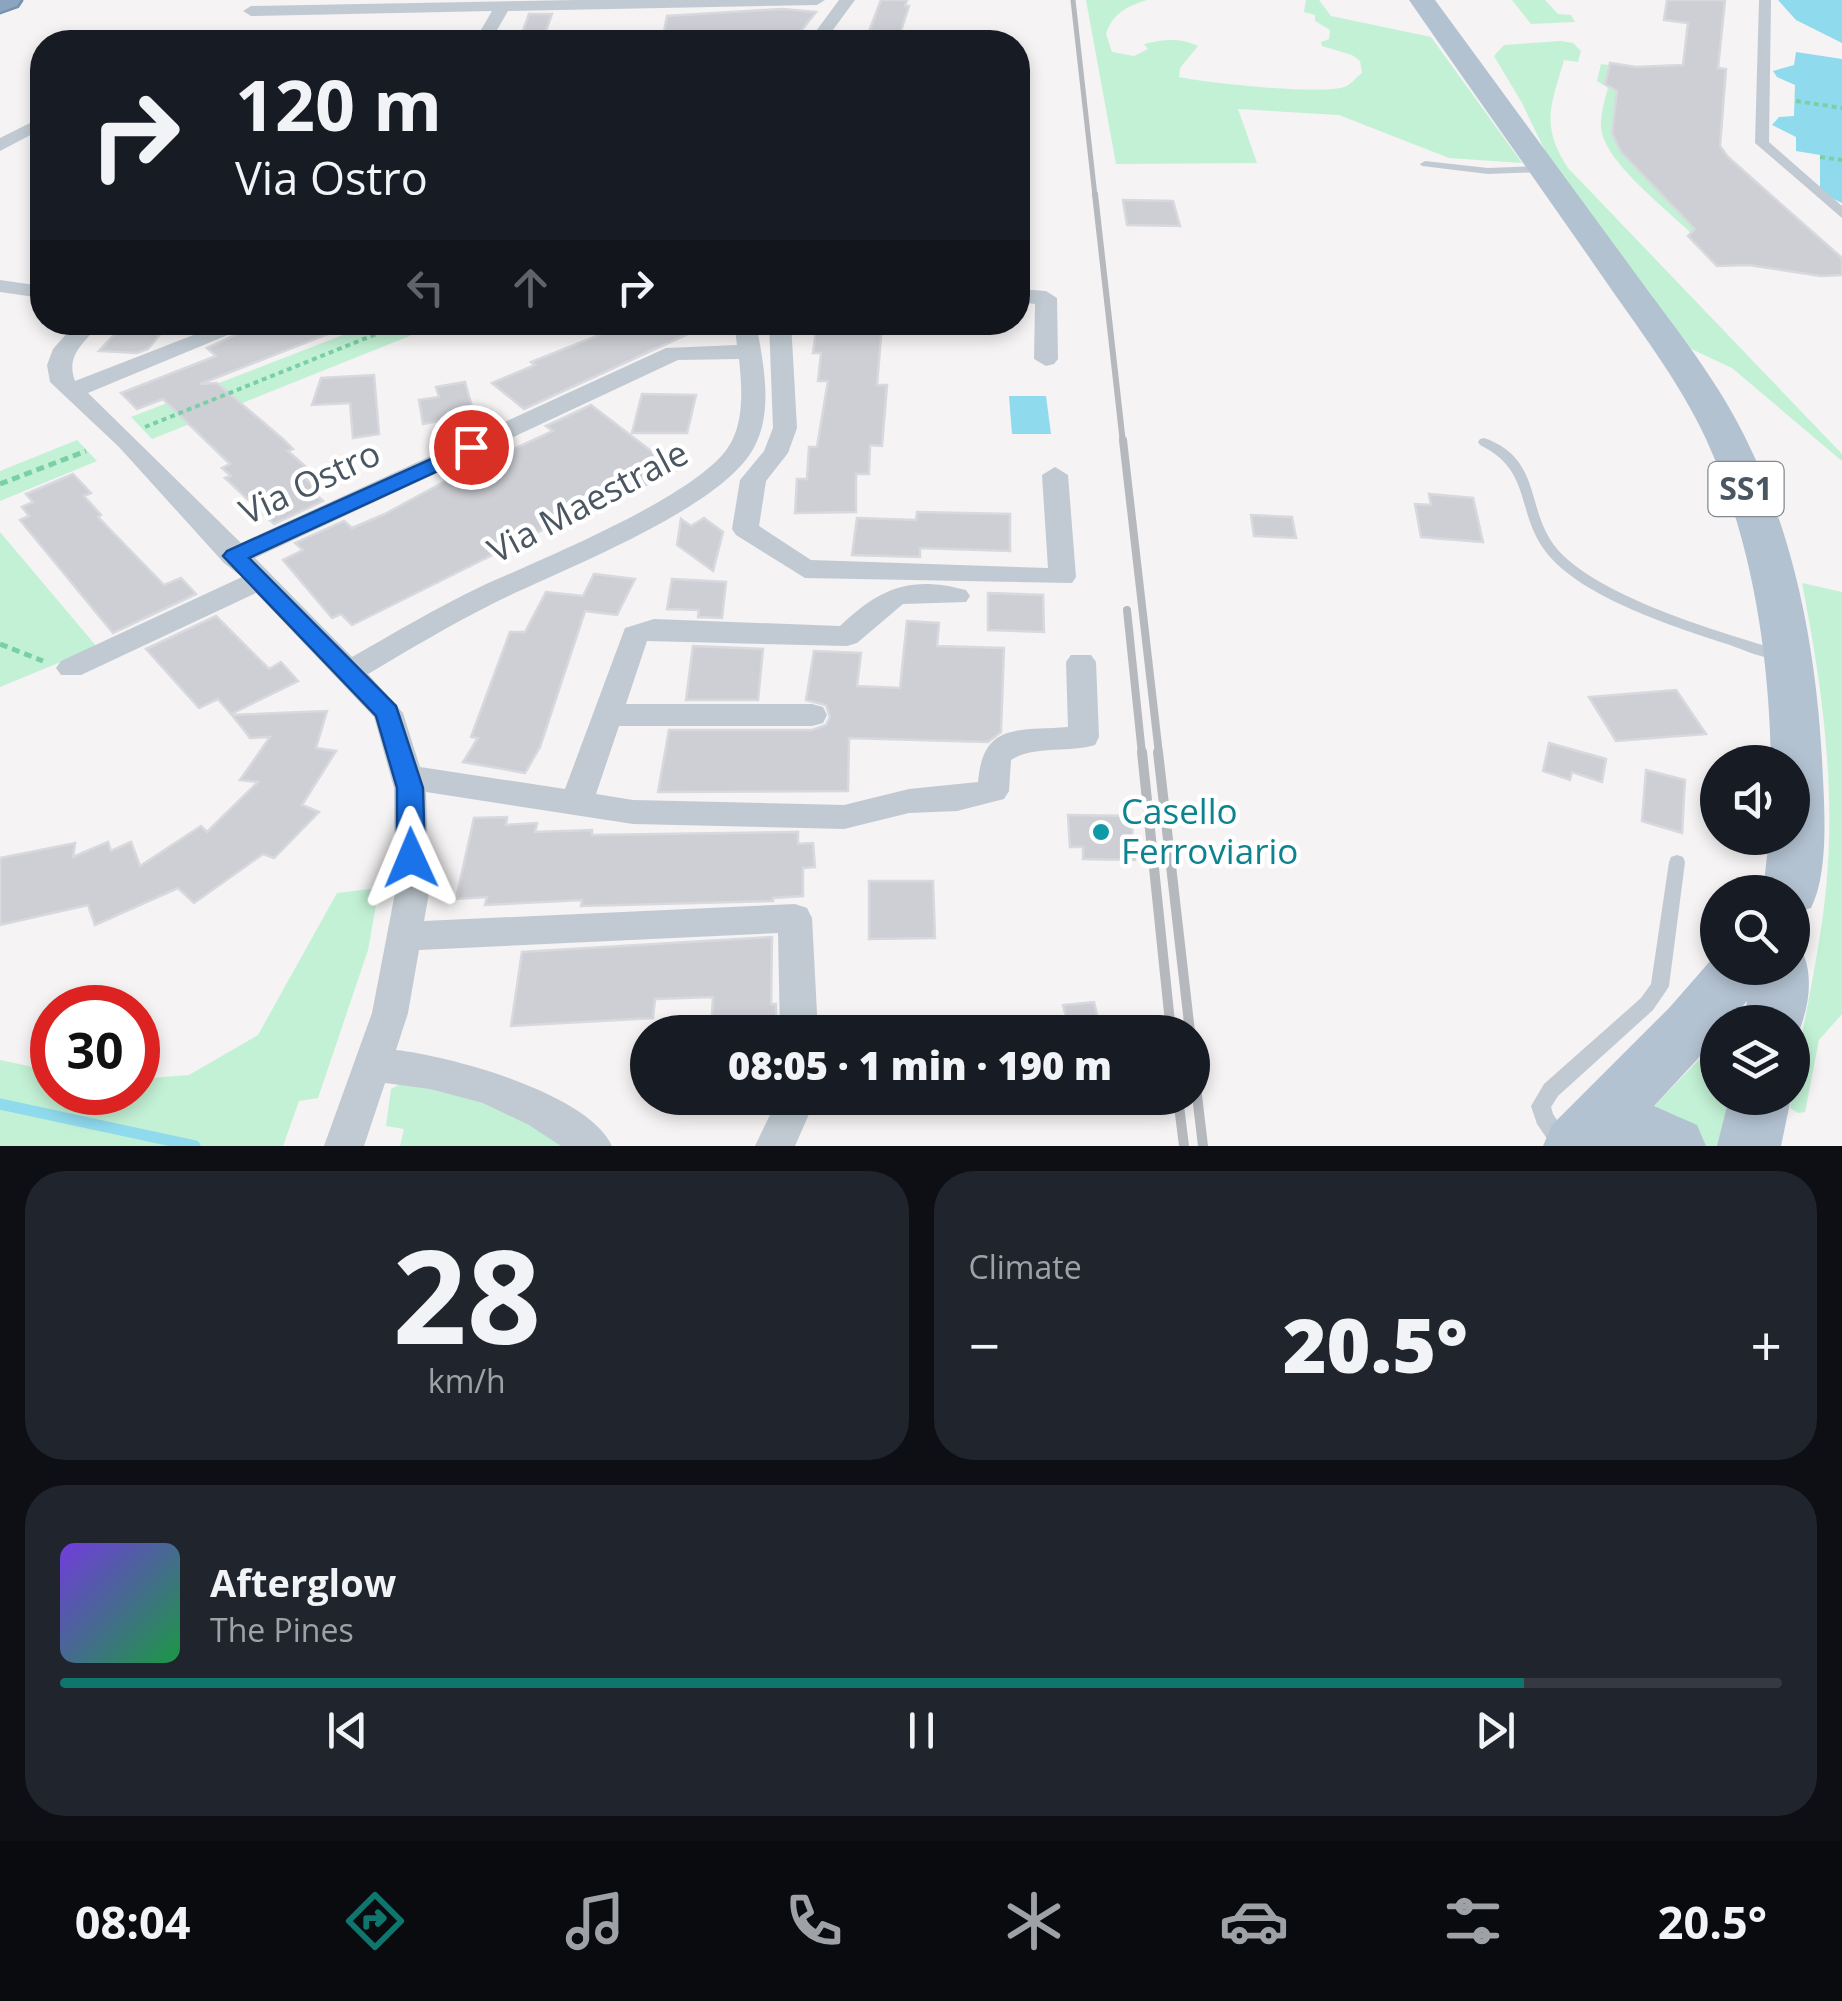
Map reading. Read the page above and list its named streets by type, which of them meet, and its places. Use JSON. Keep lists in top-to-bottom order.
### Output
{
  "streets": {
    "main road": ["SS1"],
    "street": ["Via Ostro", "Via Maestrale"]
  },
  "crossings": [
    ["Via Ostro", "Via Maestrale"]
  ],
  "places": ["Casello Ferroviario"],
  "page": {
    "turn": ["120 m", "Via Ostro"],
    "limit": "30",
    "trip": "08:05 · 1 min · 190 m",
    "tile": [
      ["28", "km/h"],
      "Climate"
    ],
    "heat": ["−", "20.5°", "+"],
    "song": ["Afterglow", "The Pines"],
    "tabs": ["08:04", "20.5°"]
  }
}
